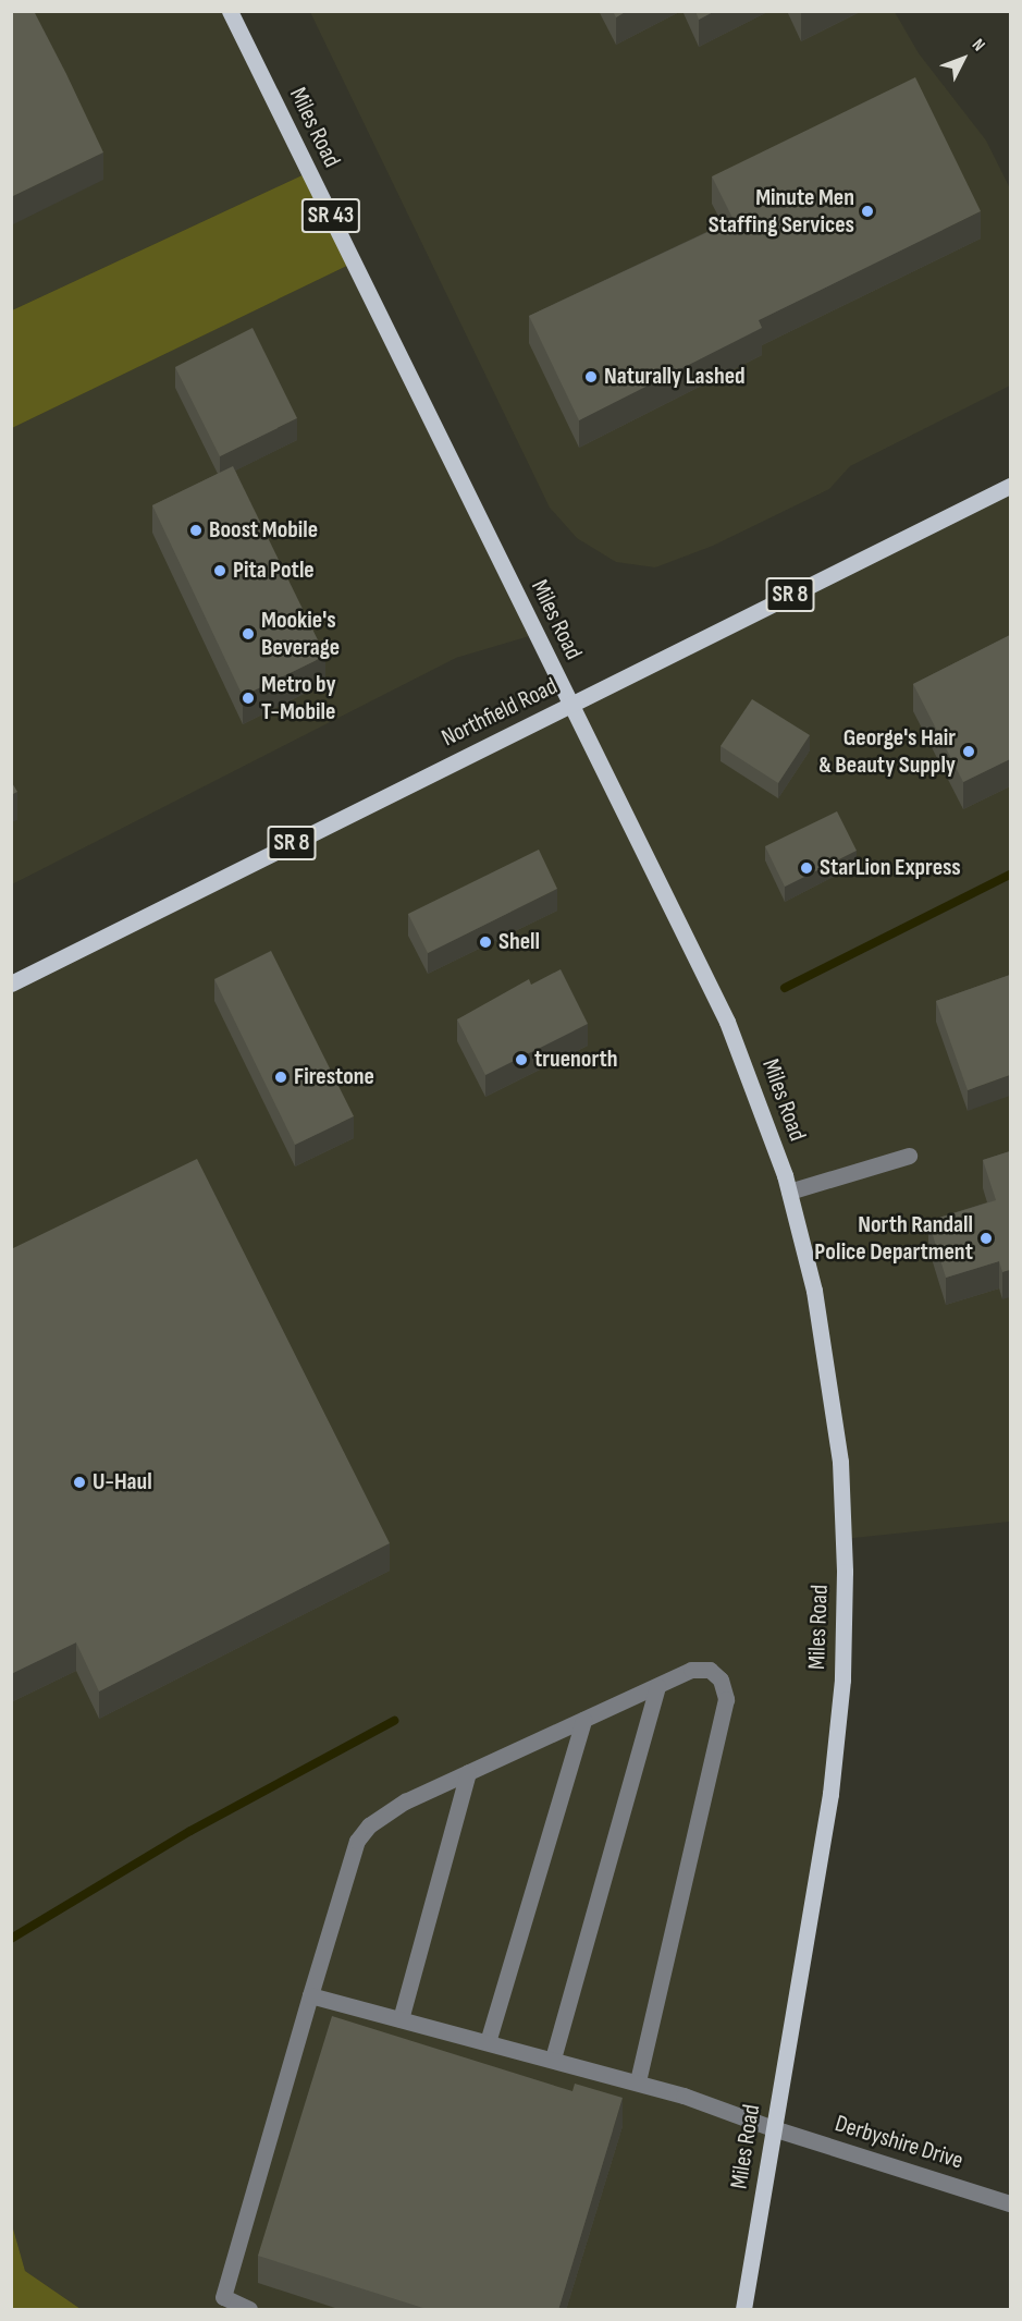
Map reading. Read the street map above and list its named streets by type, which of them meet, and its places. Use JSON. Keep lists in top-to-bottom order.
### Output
{
  "streets": {
    "main road": [
      "Miles Road",
      "SR 43",
      "SR 8",
      "Northfield Road"
    ],
    "street": ["Derbyshire Drive"]
  },
  "crossings": [
    ["Miles Road", "Northfield Road"],
    ["Miles Road", "Derbyshire Drive"]
  ],
  "places": [
    "Minute Men Staffing Services",
    "Naturally Lashed",
    "Boost Mobile",
    "Pita Potle",
    "Mookie's Beverage",
    "Metro by T-Mobile",
    "George's Hair & Beauty Supply",
    "StarLion Express",
    "Shell",
    "truenorth",
    "Firestone",
    "North Randall Police Department",
    "U-Haul"
  ],
  "north": "top right"
}
